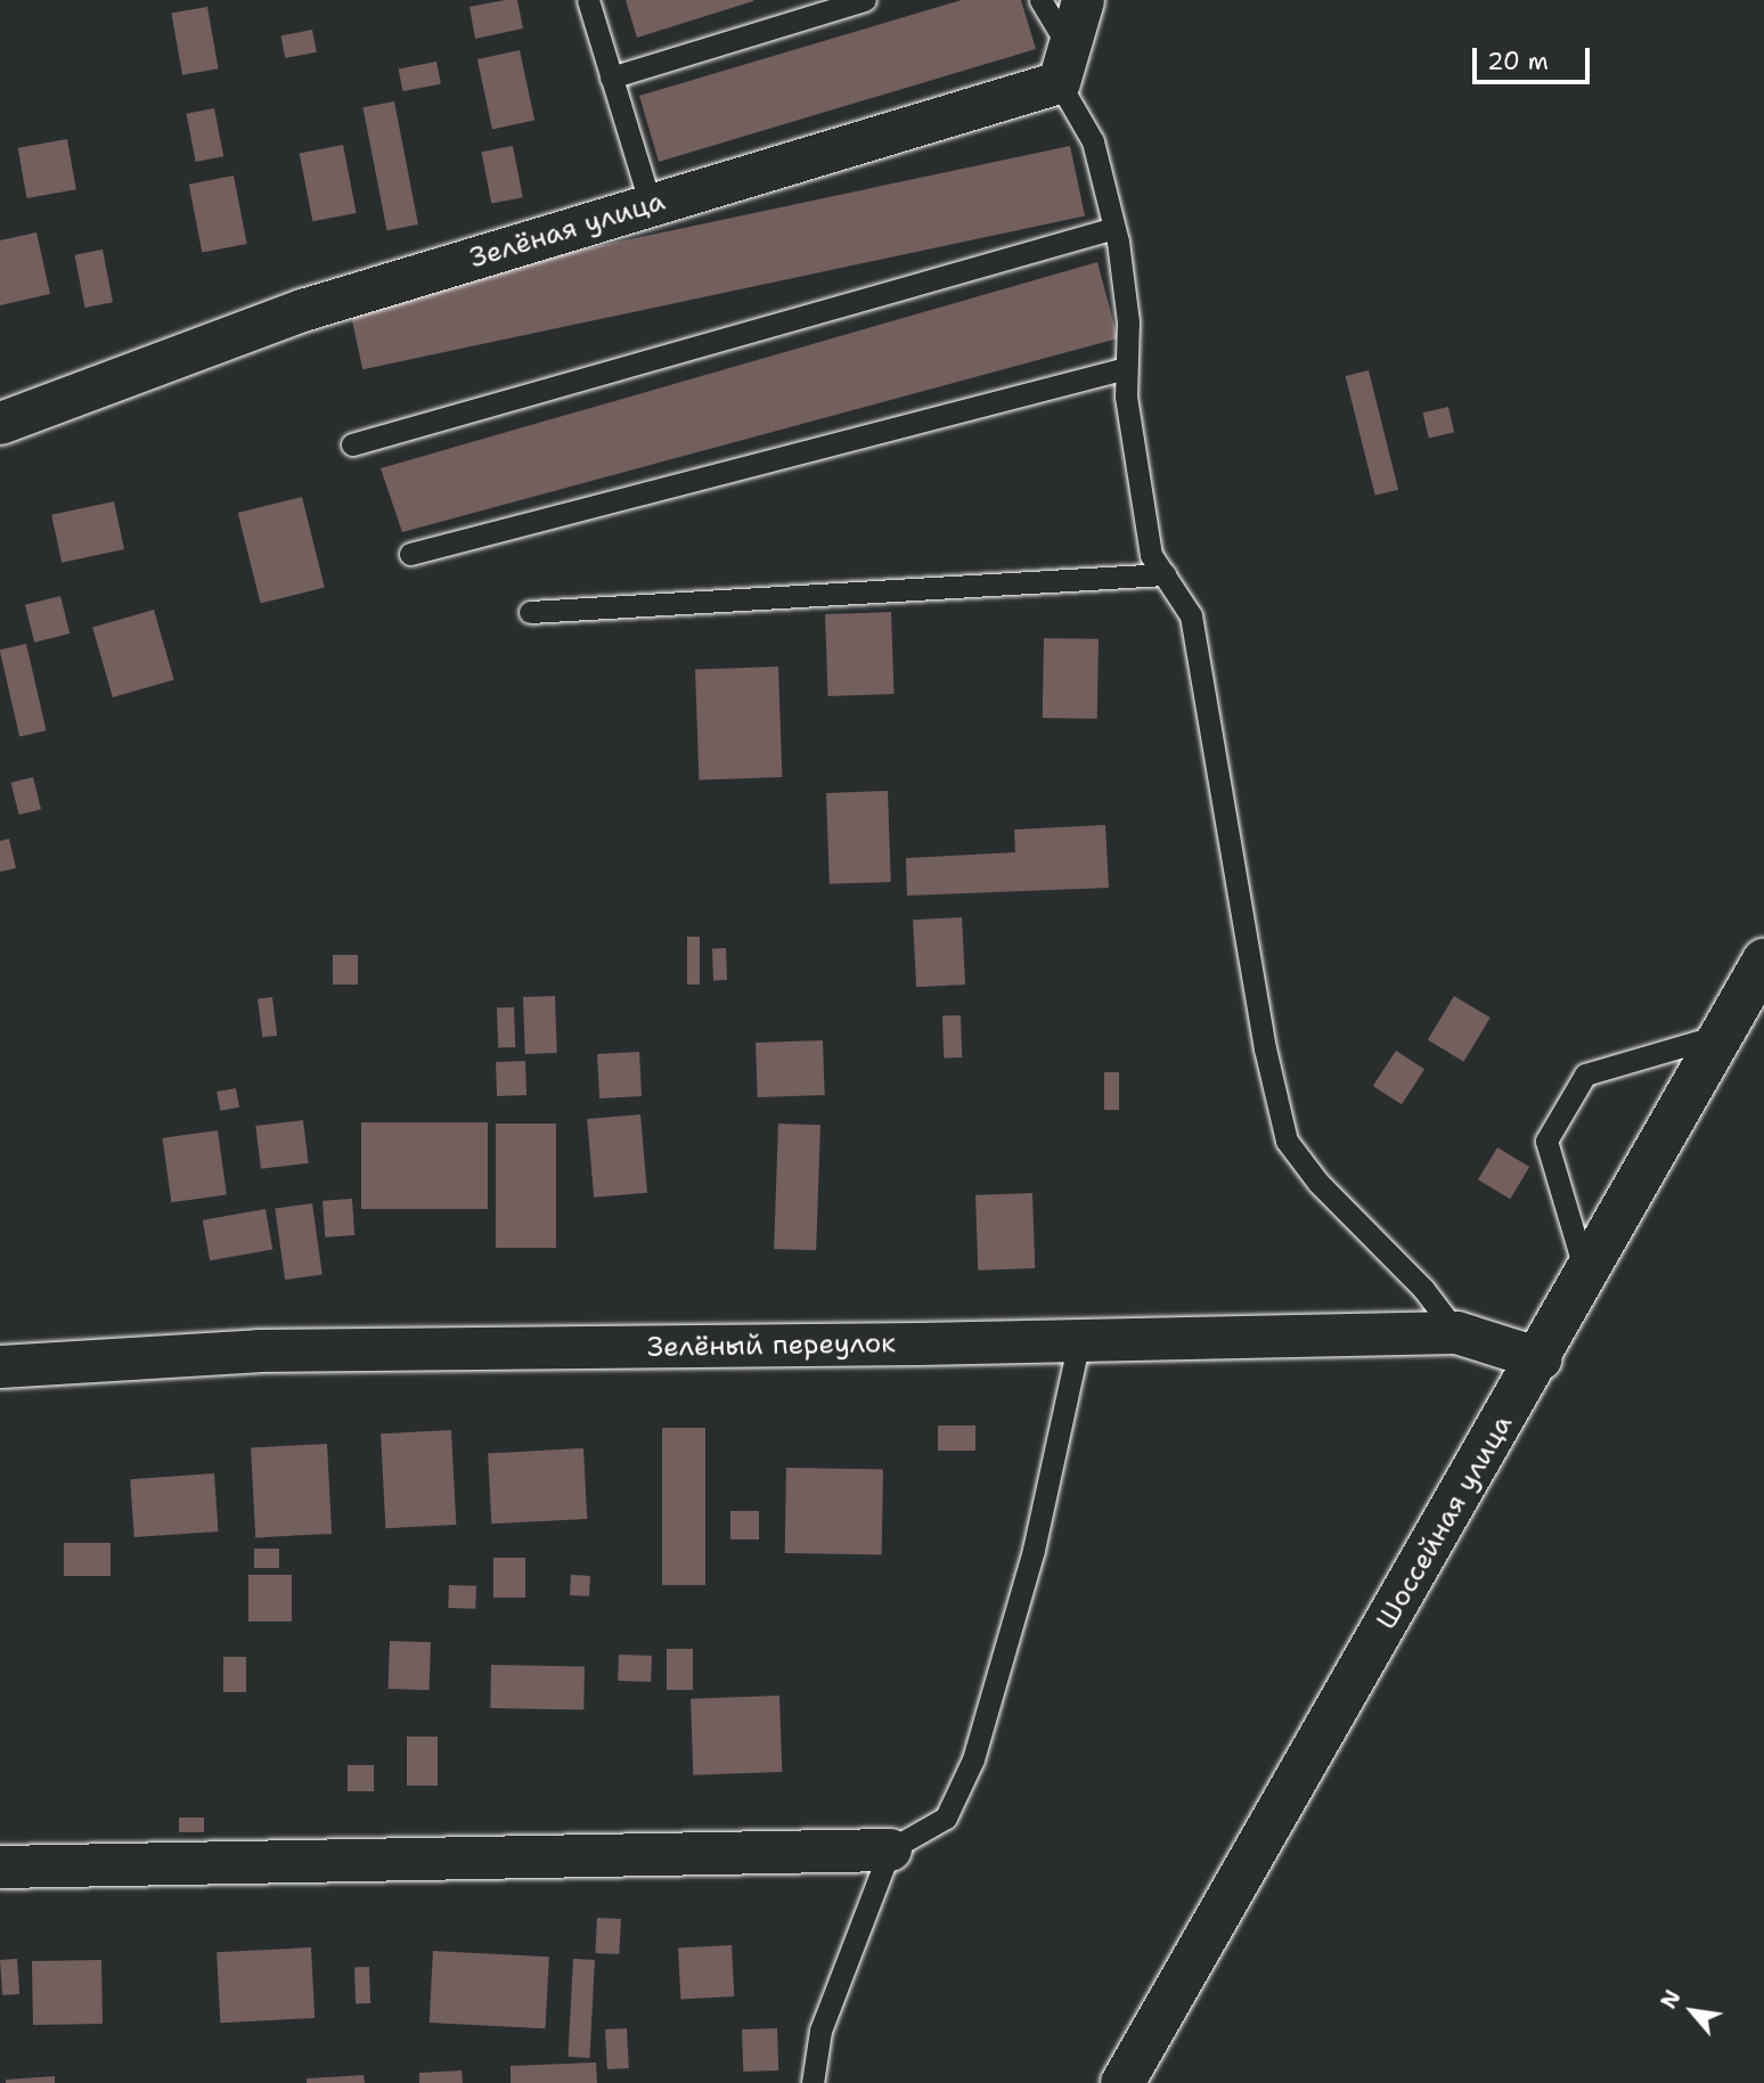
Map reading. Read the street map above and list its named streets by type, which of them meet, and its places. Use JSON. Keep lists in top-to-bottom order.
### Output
{
  "streets": {
    "main road": ["Шоссейная улица"],
    "street": ["Зелёная улица", "Зелёный переулок"]
  },
  "crossings": [
    ["Зелёный переулок", "Шоссейная улица"]
  ],
  "scale_bar": "20 m",
  "north": "top left"
}
